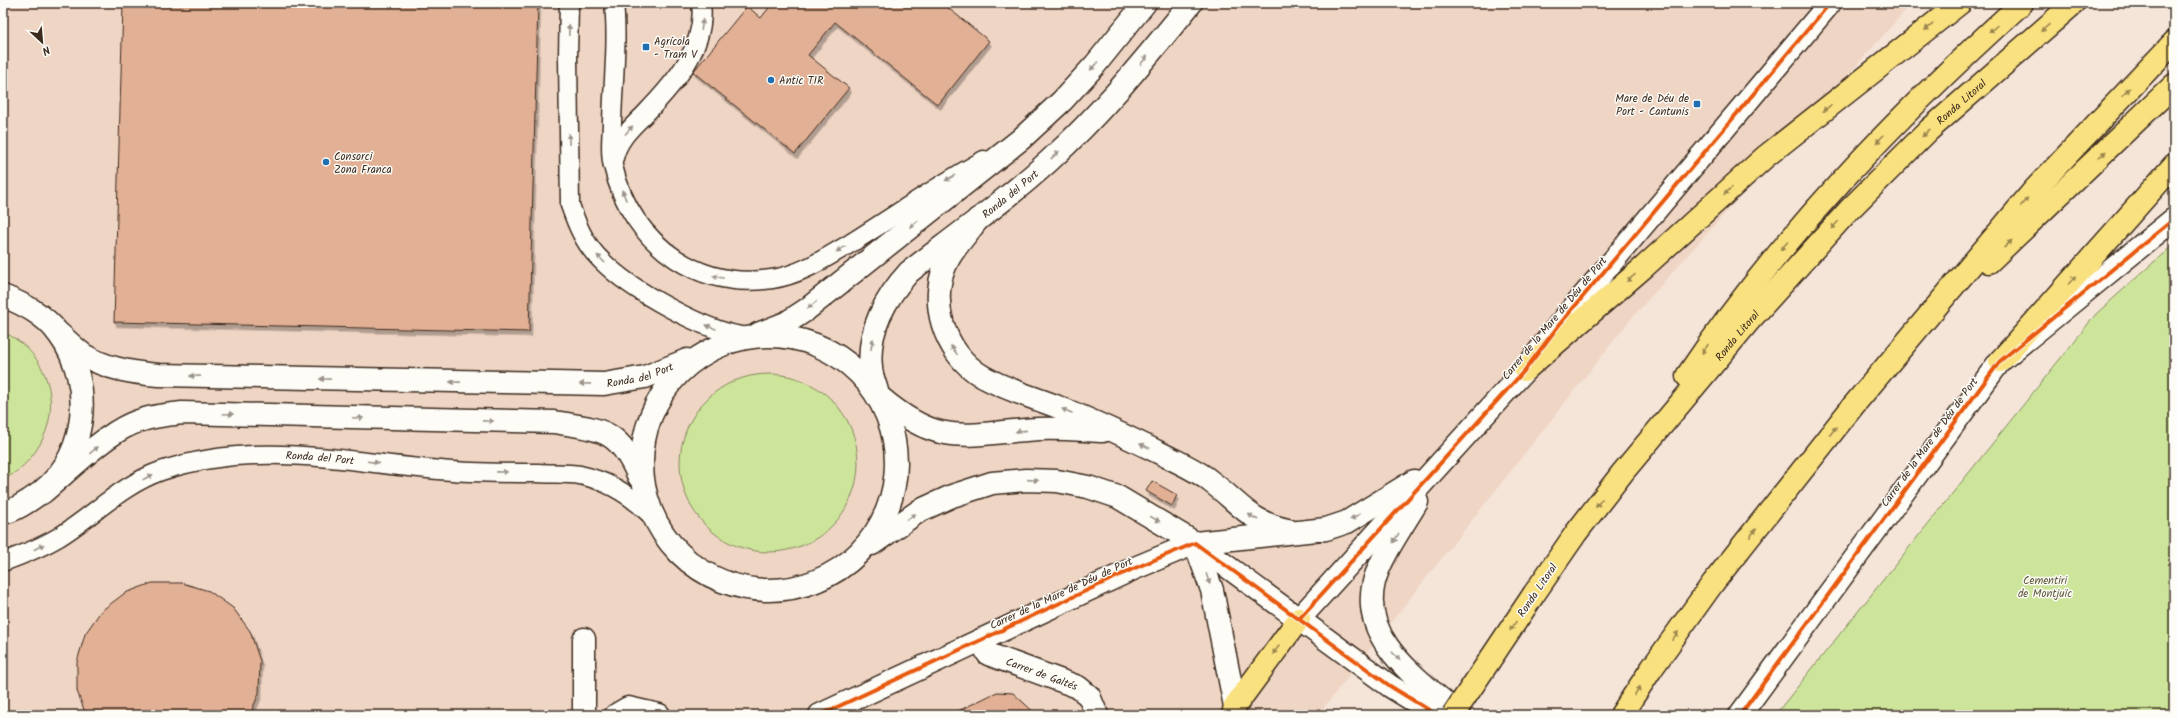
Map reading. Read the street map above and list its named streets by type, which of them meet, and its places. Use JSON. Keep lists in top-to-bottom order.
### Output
{
  "streets": {
    "highway": ["Ronda Litoral"],
    "street": ["Ronda del Port", "Carrer de la Mare de Déu de Port", "Carrer de Galtés"]
  },
  "crossings": [
    ["Carrer de la Mare de Déu de Port", "Carrer de Galtés"]
  ],
  "parks": ["Cementiri de Montjuïc"],
  "places": {
    "transit": ["Agrícola - Tram V", "Mare de Déu de Port - Cantunis"],
    "other": ["Antic TIR", "Consorci Zona Franca"]
  },
  "north": "bottom right"
}
